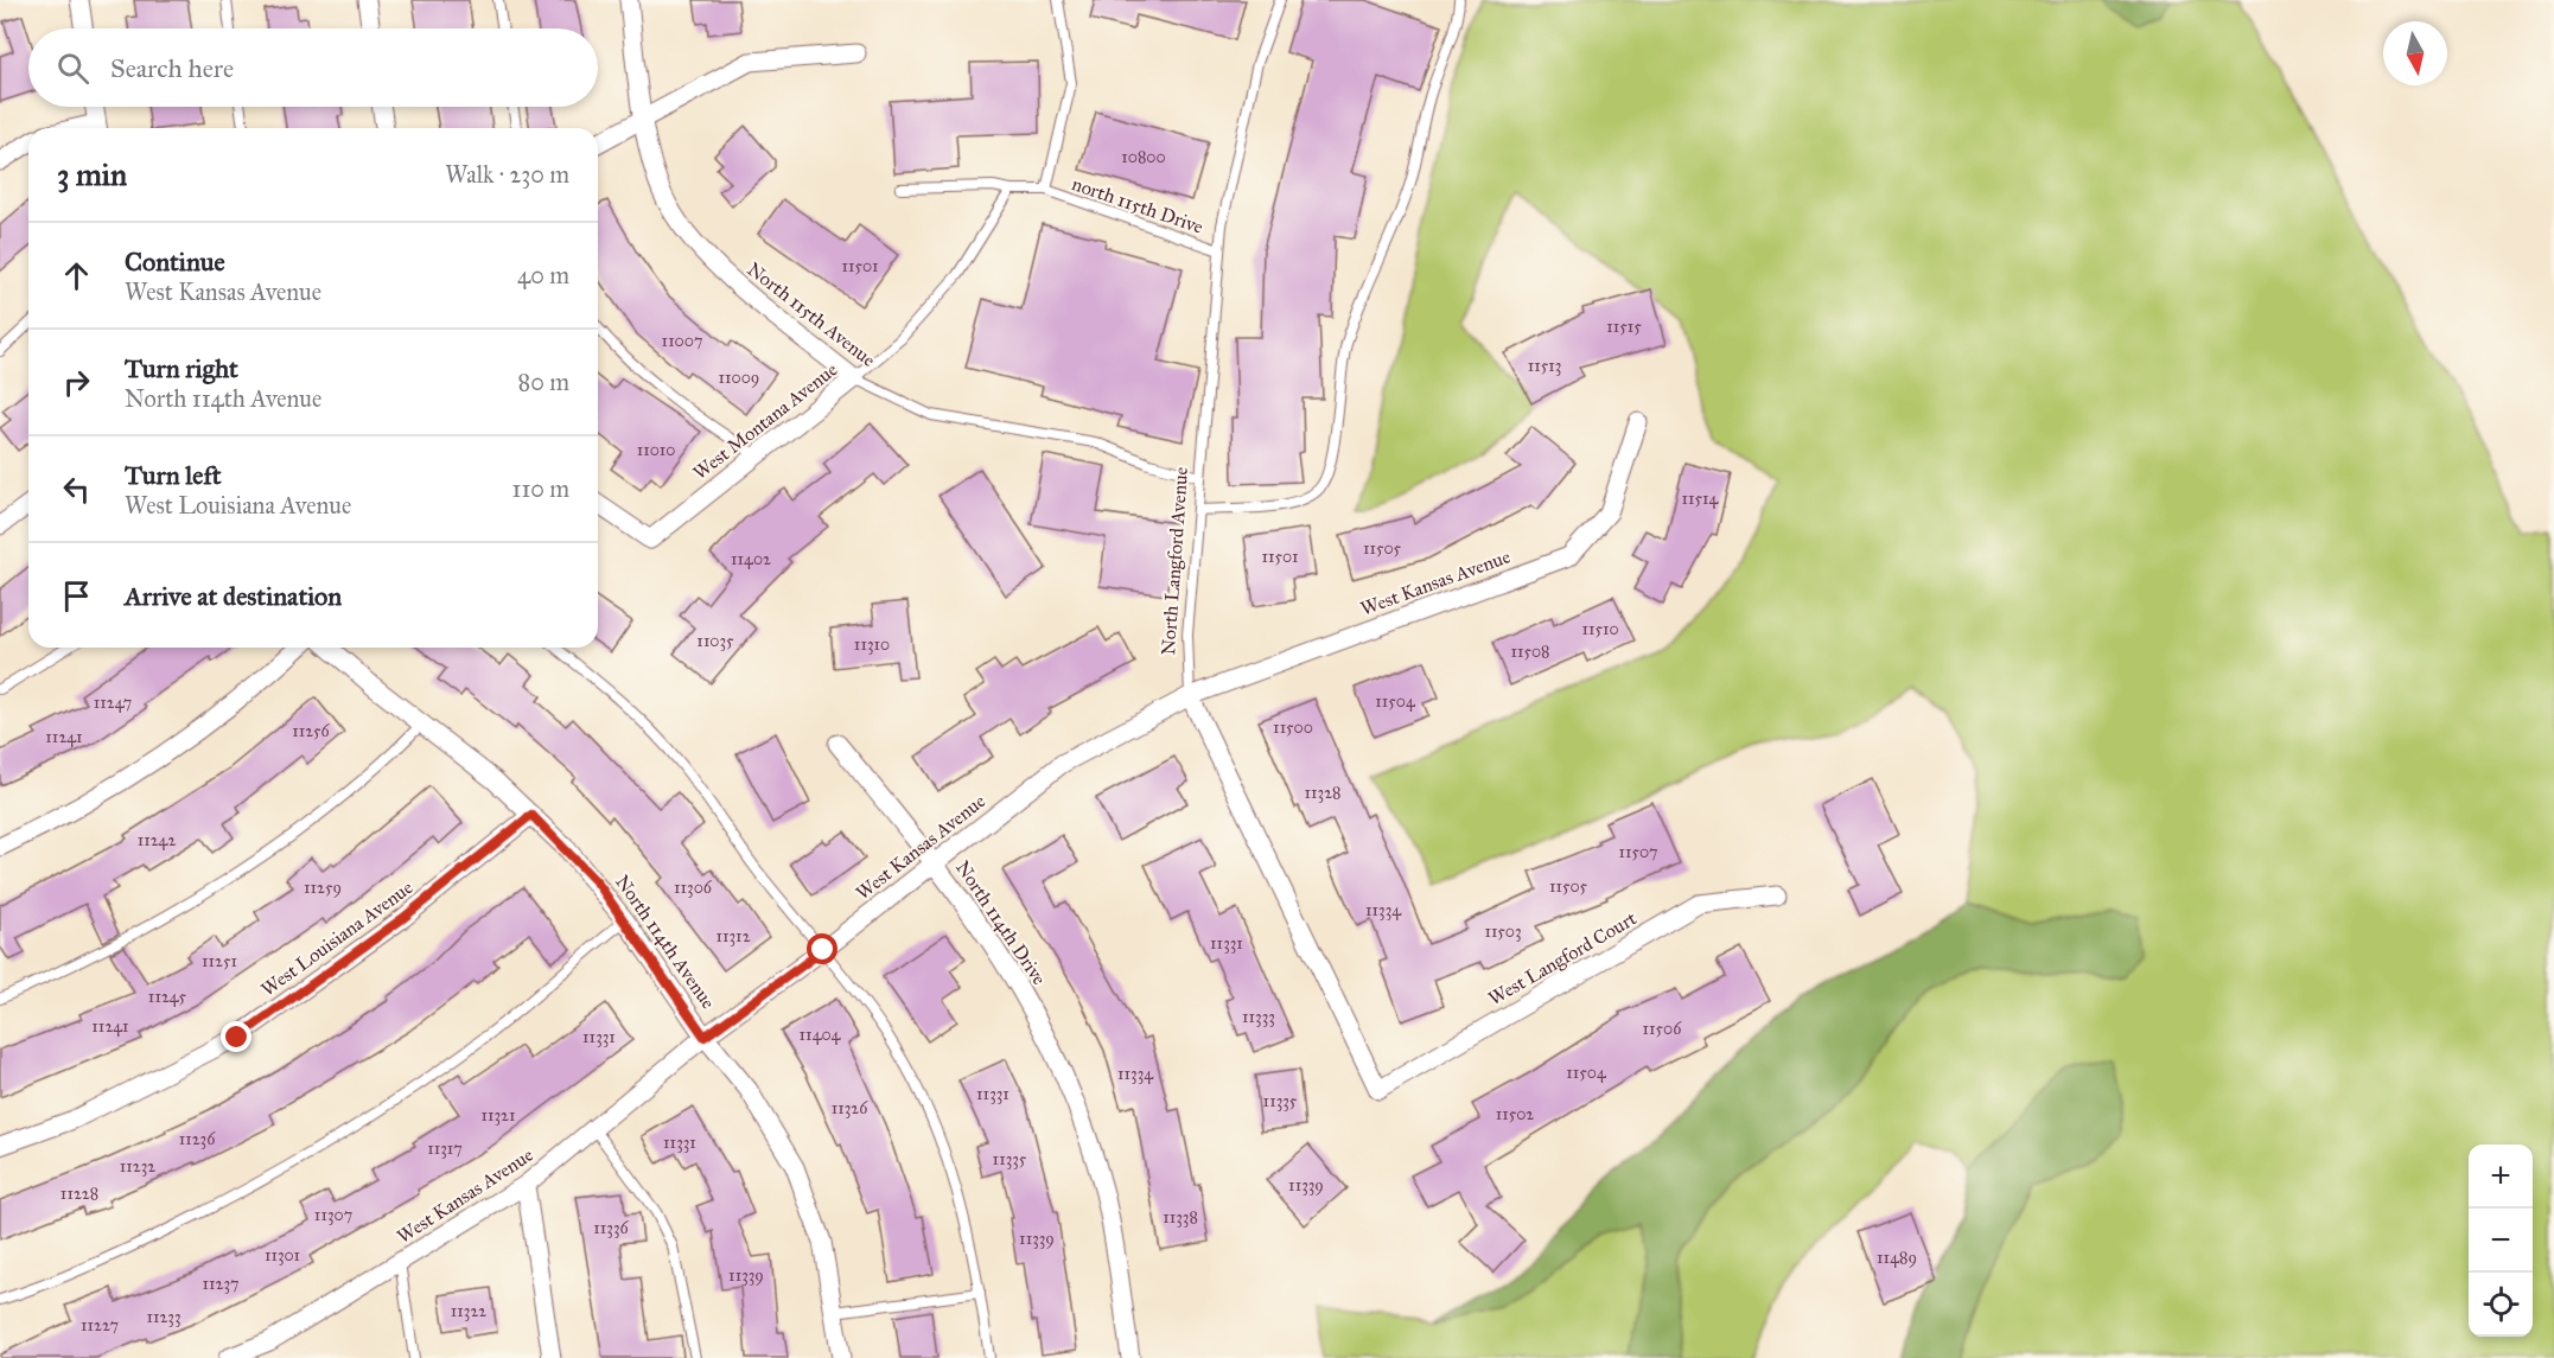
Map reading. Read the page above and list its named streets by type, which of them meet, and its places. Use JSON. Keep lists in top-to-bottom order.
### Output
{
  "streets": {
    "street": [
      "North 115th Avenue",
      "West Montana Avenue",
      "North Langford Avenue",
      "West Kansas Avenue",
      "North 114th Drive",
      "West Louisiana Avenue",
      "North 114th Avenue",
      "West Langford Court"
    ],
    "lane": ["north 115th Drive"]
  },
  "crossings": [
    ["north 115th Drive", "North Langford Avenue"],
    ["North 115th Avenue", "West Montana Avenue"],
    ["North 115th Avenue", "North Langford Avenue"],
    ["North Langford Avenue", "West Kansas Avenue"],
    ["North Langford Avenue", "West Langford Court"],
    ["West Kansas Avenue", "North 114th Drive"],
    ["West Kansas Avenue", "North 114th Avenue"],
    ["West Louisiana Avenue", "North 114th Avenue"]
  ],
  "house_numbers": [
    "10800",
    "11501",
    "11515",
    "11007",
    "11513",
    "11009",
    "11010",
    "11514",
    "11505",
    "11501",
    "11402",
    "11510",
    "11035",
    "11310",
    "11508",
    "11504",
    "11247",
    "11500",
    "11256",
    "11241",
    "11328",
    "11242",
    "11507",
    "11505",
    "11259",
    "11306",
    "11334",
    "11503",
    "11312",
    "11331",
    "11251",
    "11245",
    "11333",
    "11241",
    "11506",
    "11404",
    "11331",
    "11504",
    "11334",
    "11331",
    "11335",
    "11326",
    "11502",
    "11321",
    "11236",
    "11331",
    "11317",
    "11335",
    "11232",
    "11339",
    "11228",
    "11307",
    "11338",
    "11336",
    "11339",
    "11301",
    "11489",
    "11339",
    "11237",
    "11322",
    "11233",
    "11227"
  ],
  "north": "bottom",
  "page": {
    "search": "Search here",
    "heading": ["3 min", "Walk · 230 m"],
    "list": [
      ["Continue", "West Kansas Avenue", "40 m"],
      ["Turn right", "North 114th Avenue", "80 m"],
      ["Turn left", "West Louisiana Avenue", "110 m"],
      "Arrive at destination"
    ],
    "map_buttons": ["+", "−"]
  }
}
